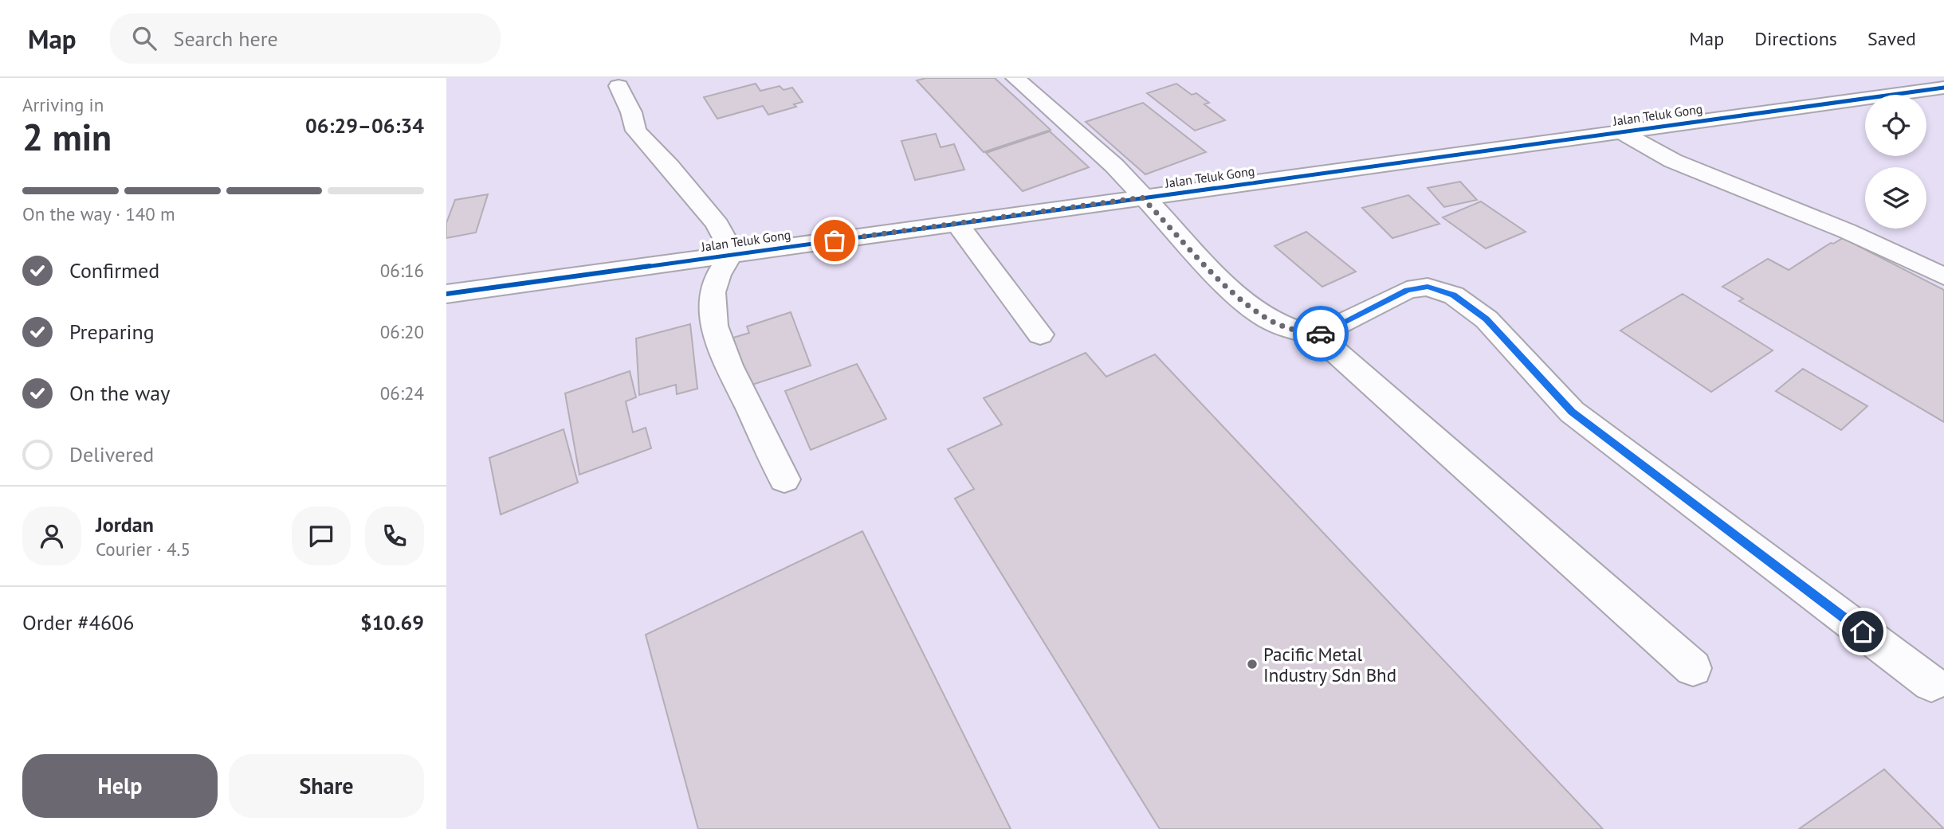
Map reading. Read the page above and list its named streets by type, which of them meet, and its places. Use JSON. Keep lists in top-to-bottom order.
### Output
{
  "streets": {
    "street": ["Jalan Teluk Gong"]
  },
  "places": ["Pacific Metal Industry Sdn Bhd"],
  "page": {
    "header": "Map",
    "search": "Search here",
    "nav": ["Map", "Directions", "Saved"],
    "heading": ["2 min", "Arriving in", "06:29–06:34"],
    "panel": [
      "Jordan",
      "Courier · 4.5",
      "Order #4606",
      "$10.69"
    ],
    "bar": "On the way · 140 m",
    "list": [
      ["Confirmed", "06:16"],
      ["Preparing", "06:20"],
      ["On the way", "06:24"],
      "Delivered"
    ],
    "buttons": ["Help", "Share"]
  }
}
